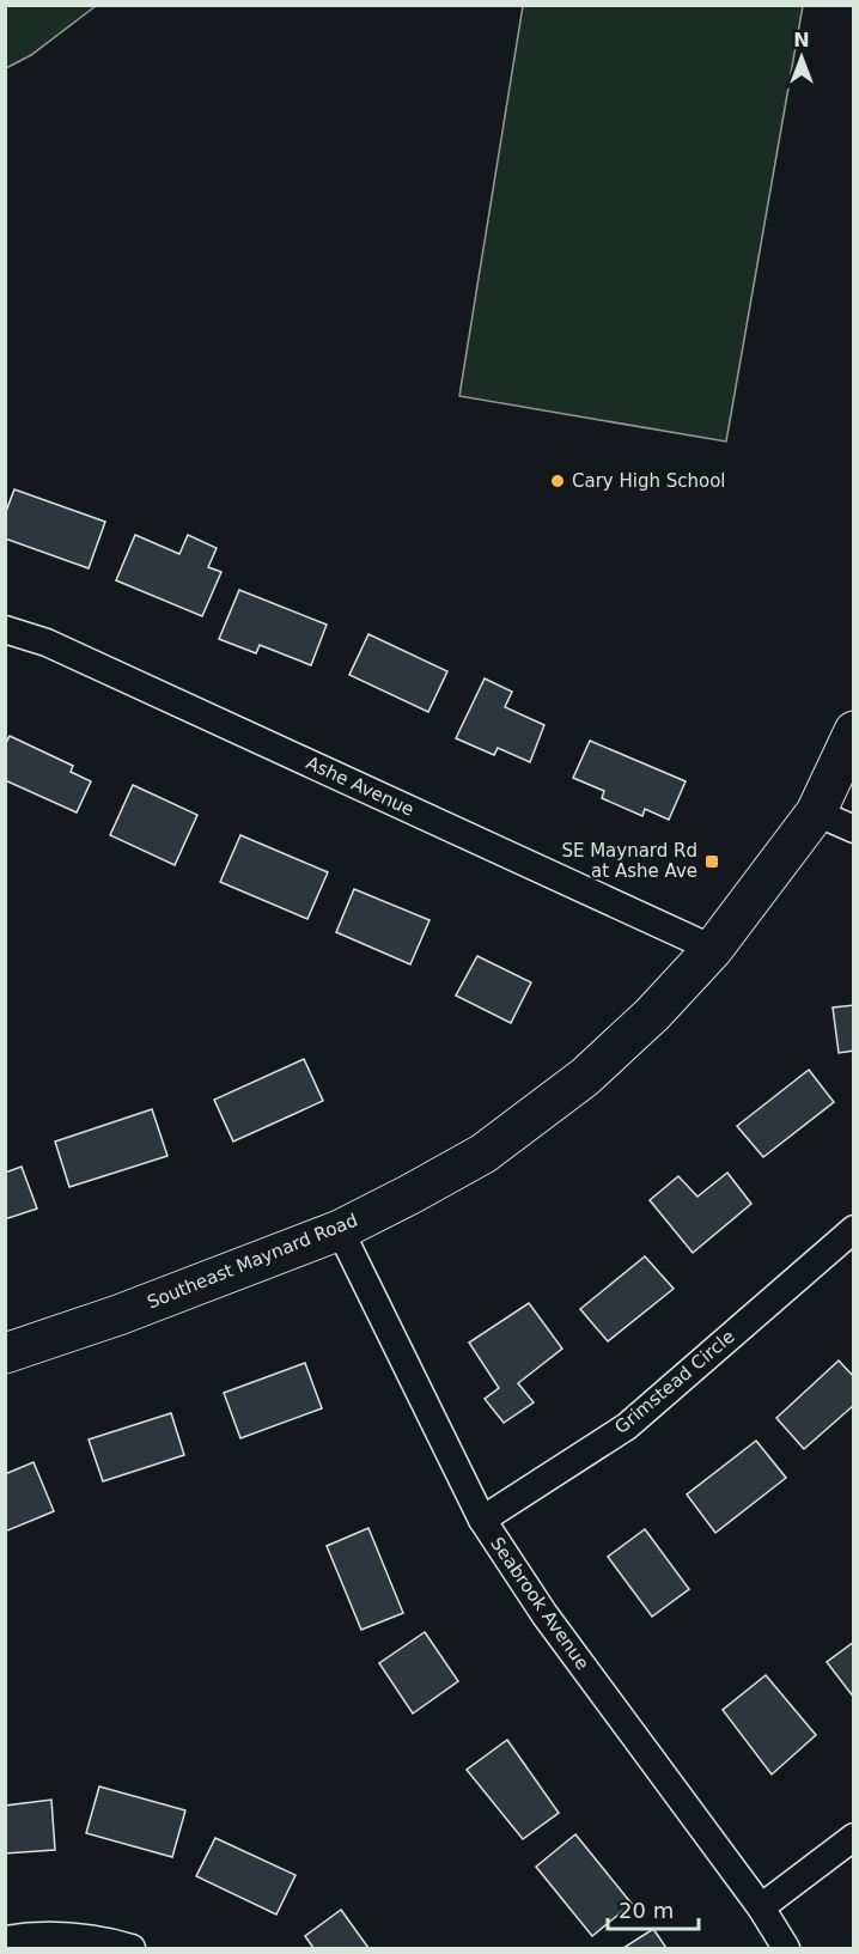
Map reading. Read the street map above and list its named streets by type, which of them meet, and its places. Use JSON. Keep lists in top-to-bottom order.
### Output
{
  "streets": {
    "main road": ["Southeast Maynard Road"],
    "street": ["Ashe Avenue", "Grimstead Circle", "Seabrook Avenue"]
  },
  "crossings": [
    ["Ashe Avenue", "Southeast Maynard Road"],
    ["Southeast Maynard Road", "Seabrook Avenue"],
    ["Grimstead Circle", "Seabrook Avenue"]
  ],
  "places": {
    "other": ["Cary High School"],
    "transit": ["SE Maynard Rd at Ashe Ave"]
  },
  "scale_bar": "20 m",
  "north": "top"
}
